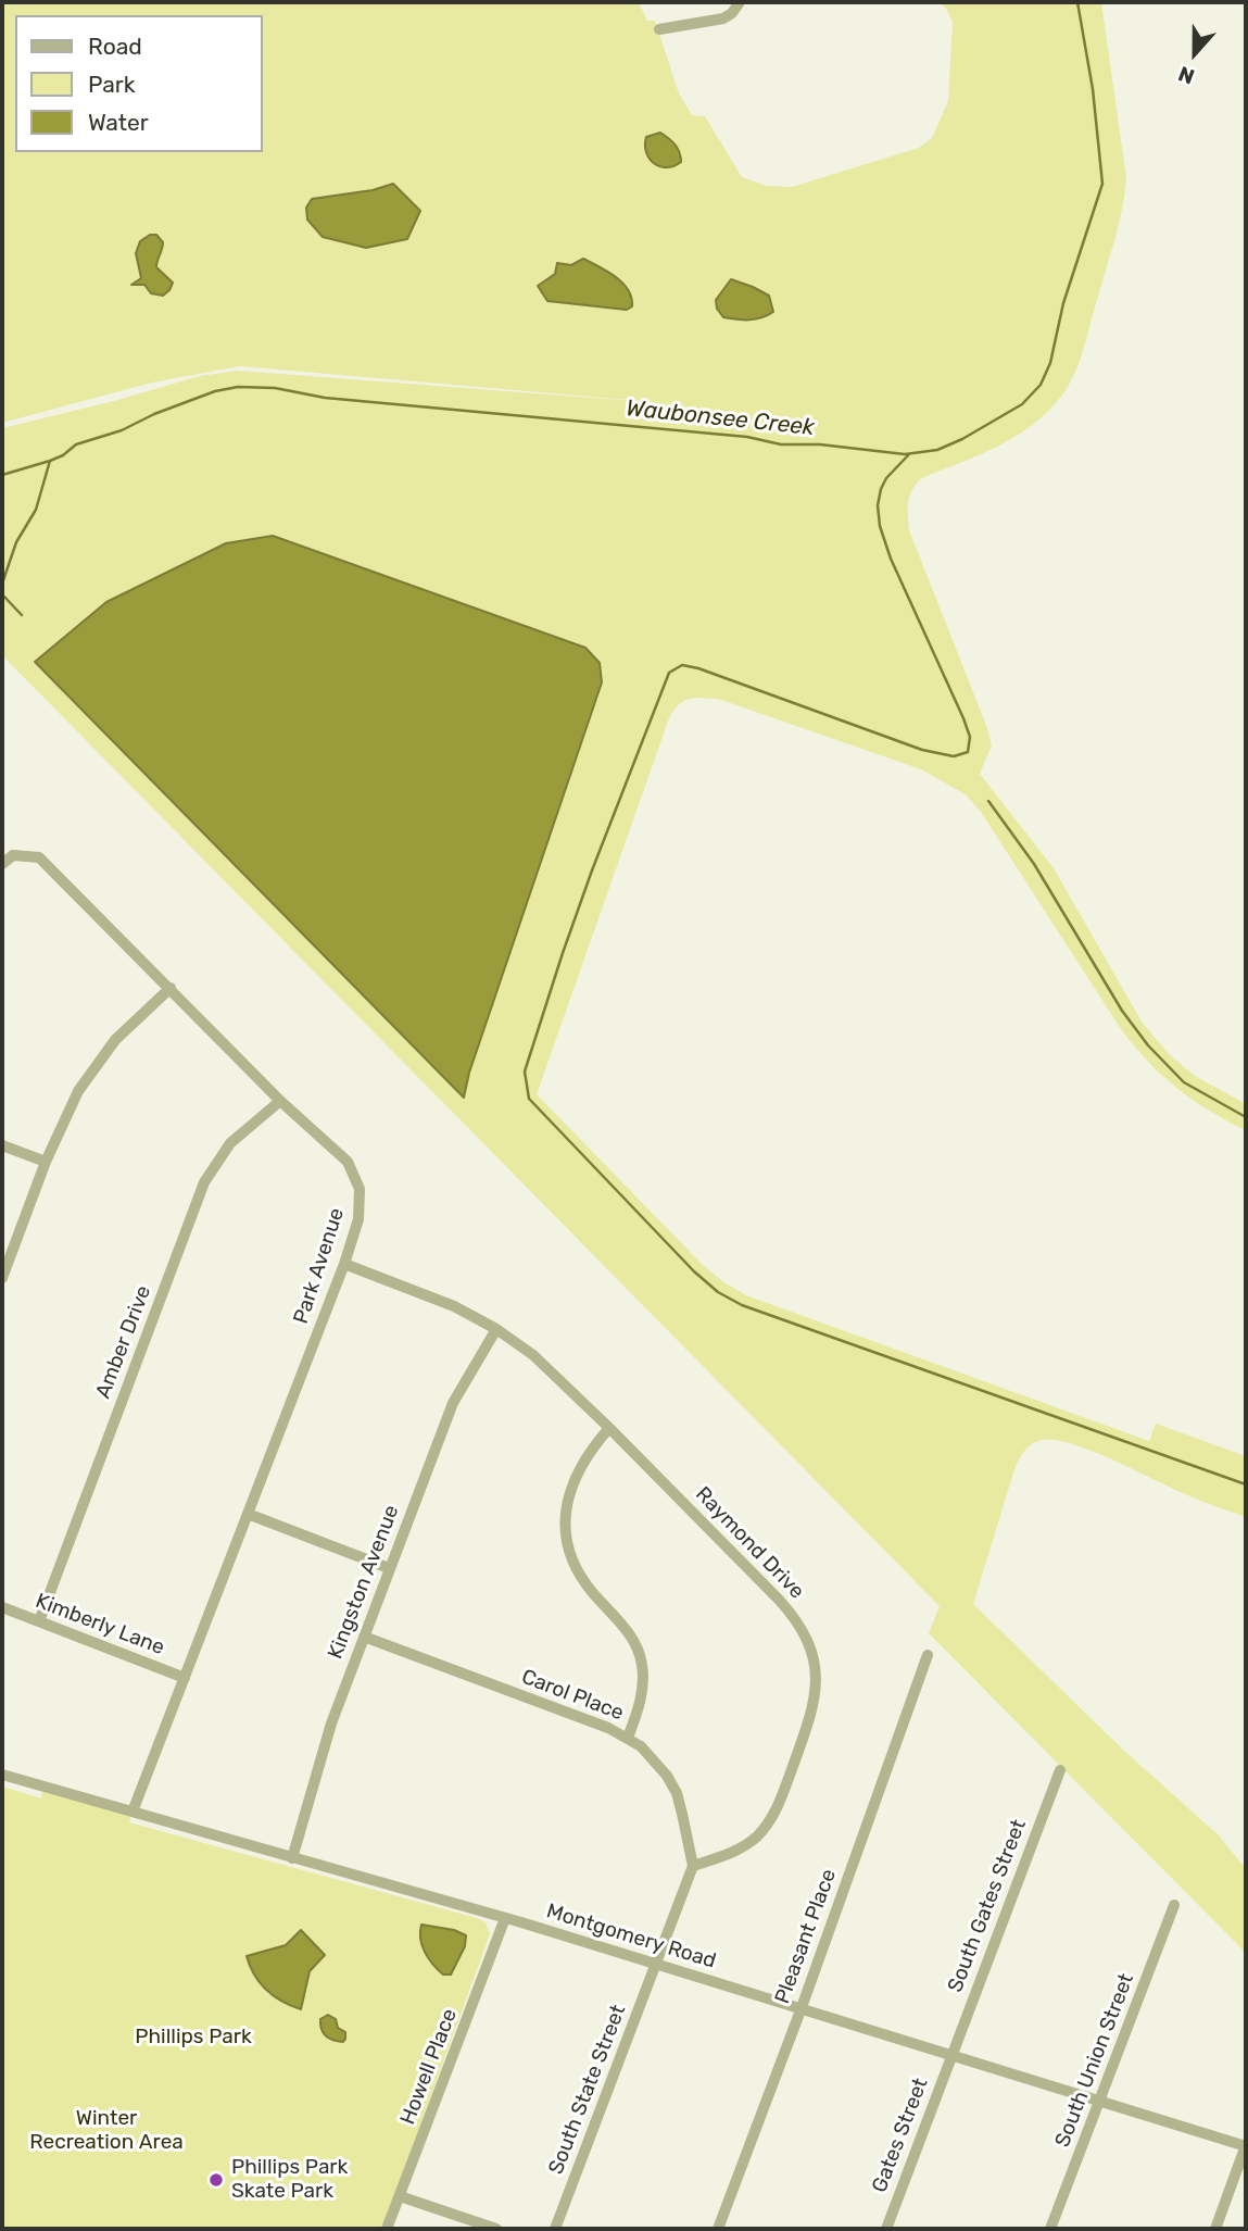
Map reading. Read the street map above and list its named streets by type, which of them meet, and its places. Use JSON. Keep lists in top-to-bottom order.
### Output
{
  "streets": {
    "street": [
      "Park Avenue",
      "Amber Drive",
      "Raymond Drive",
      "Kingston Avenue",
      "Kimberly Lane",
      "Carol Place",
      "South Gates Street",
      "Montgomery Road",
      "Pleasant Place",
      "South Union Street",
      "Howell Place",
      "South State Street",
      "Gates Street"
    ]
  },
  "crossings": [
    ["Park Avenue", "Amber Drive"],
    ["Park Avenue", "Raymond Drive"],
    ["Park Avenue", "Kimberly Lane"],
    ["Park Avenue", "Montgomery Road"],
    ["Amber Drive", "Kimberly Lane"],
    ["Raymond Drive", "Kingston Avenue"],
    ["Raymond Drive", "Carol Place"],
    ["Kingston Avenue", "Carol Place"],
    ["Kingston Avenue", "Montgomery Road"],
    ["South Gates Street", "Montgomery Road"],
    ["South Gates Street", "Gates Street"],
    ["Montgomery Road", "Pleasant Place"],
    ["Montgomery Road", "South Union Street"],
    ["Montgomery Road", "Howell Place"],
    ["Montgomery Road", "South State Street"],
    ["Montgomery Road", "Gates Street"]
  ],
  "water": ["Waubonsee Creek"],
  "parks": ["Phillips Park", "Winter Recreation Area"],
  "places": ["Phillips Park Skate Park"],
  "legend": ["Road", "Park", "Water"],
  "north": "bottom"
}
